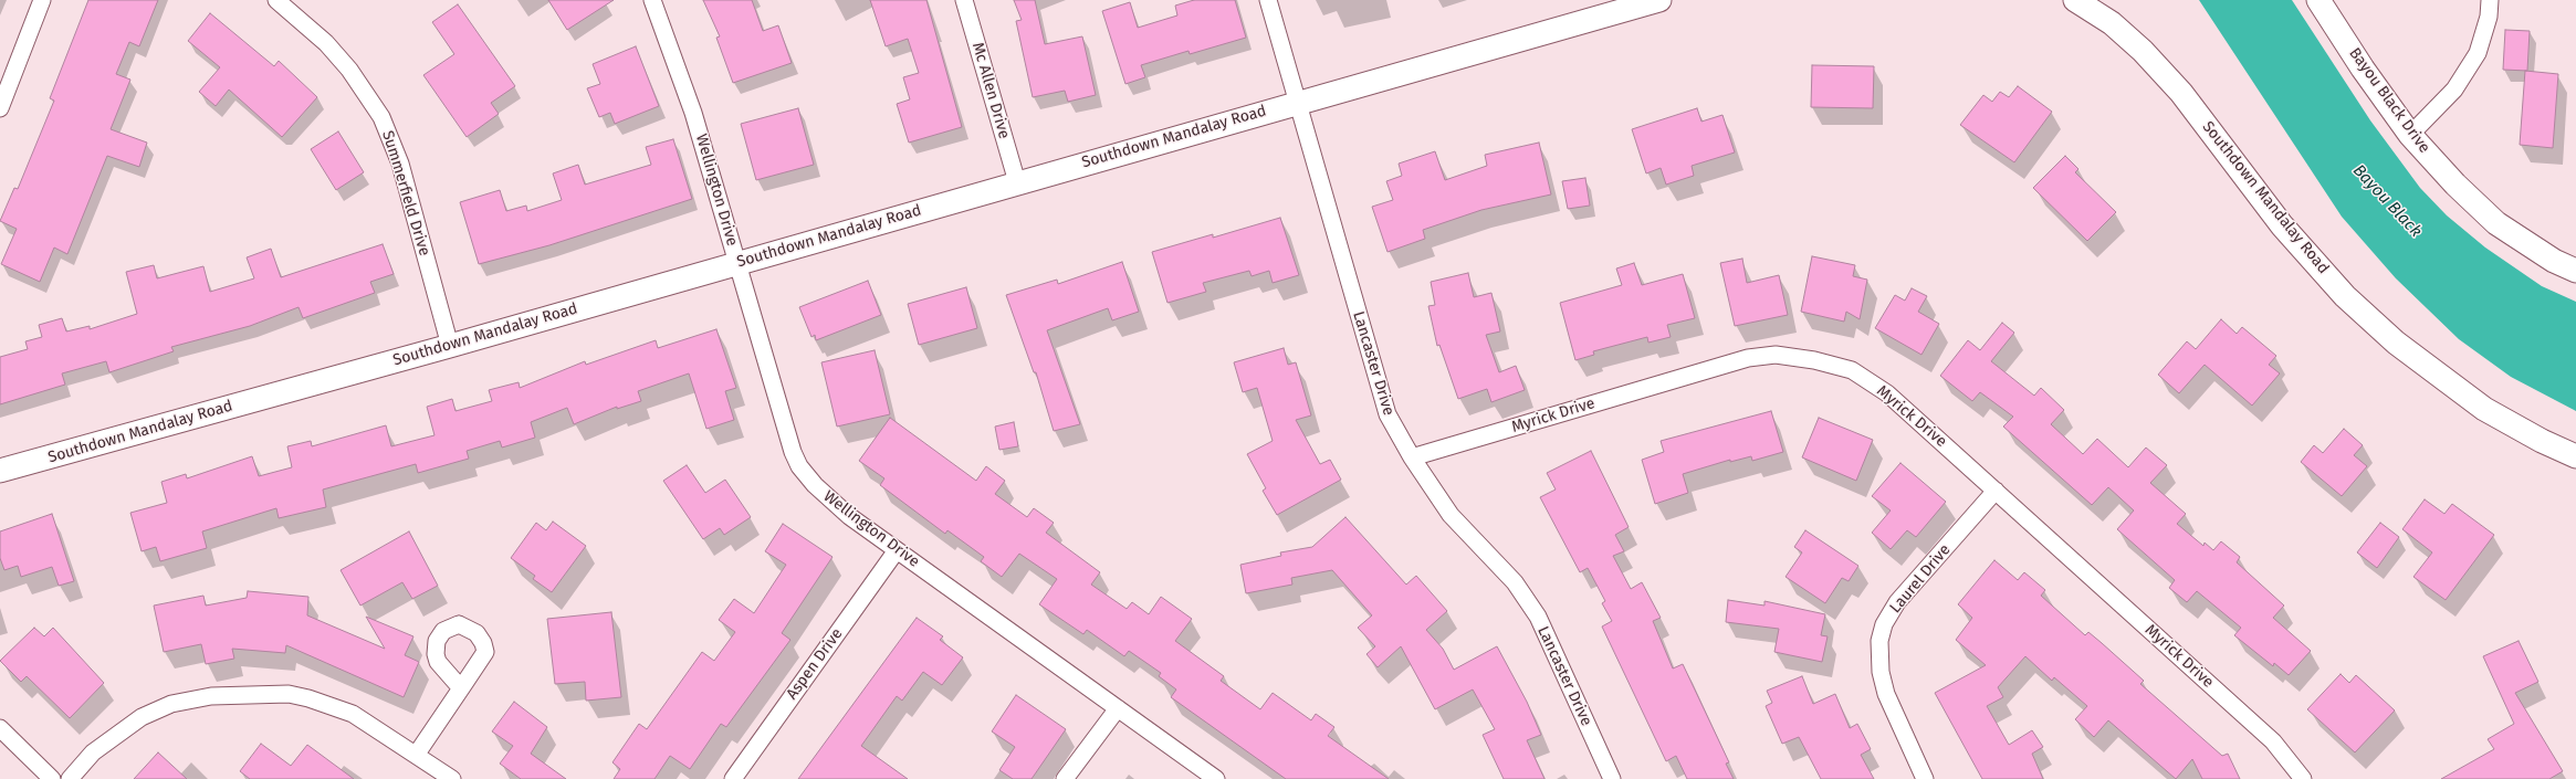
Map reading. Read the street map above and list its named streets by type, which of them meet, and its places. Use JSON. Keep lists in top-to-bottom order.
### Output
{
  "streets": {
    "street": [
      "Mc Allen Drive",
      "Bayou Black Drive",
      "Southdown Mandalay Road",
      "Wellington Drive",
      "Summerfield Drive",
      "Lancaster Drive",
      "Myrick Drive",
      "Laurel Drive",
      "Aspen Drive"
    ]
  },
  "crossings": [
    ["Mc Allen Drive", "Southdown Mandalay Road"],
    ["Southdown Mandalay Road", "Wellington Drive"],
    ["Southdown Mandalay Road", "Summerfield Drive"],
    ["Southdown Mandalay Road", "Lancaster Drive"],
    ["Wellington Drive", "Aspen Drive"],
    ["Lancaster Drive", "Myrick Drive"],
    ["Myrick Drive", "Laurel Drive"]
  ],
  "water": ["Bayou Black"]
}
